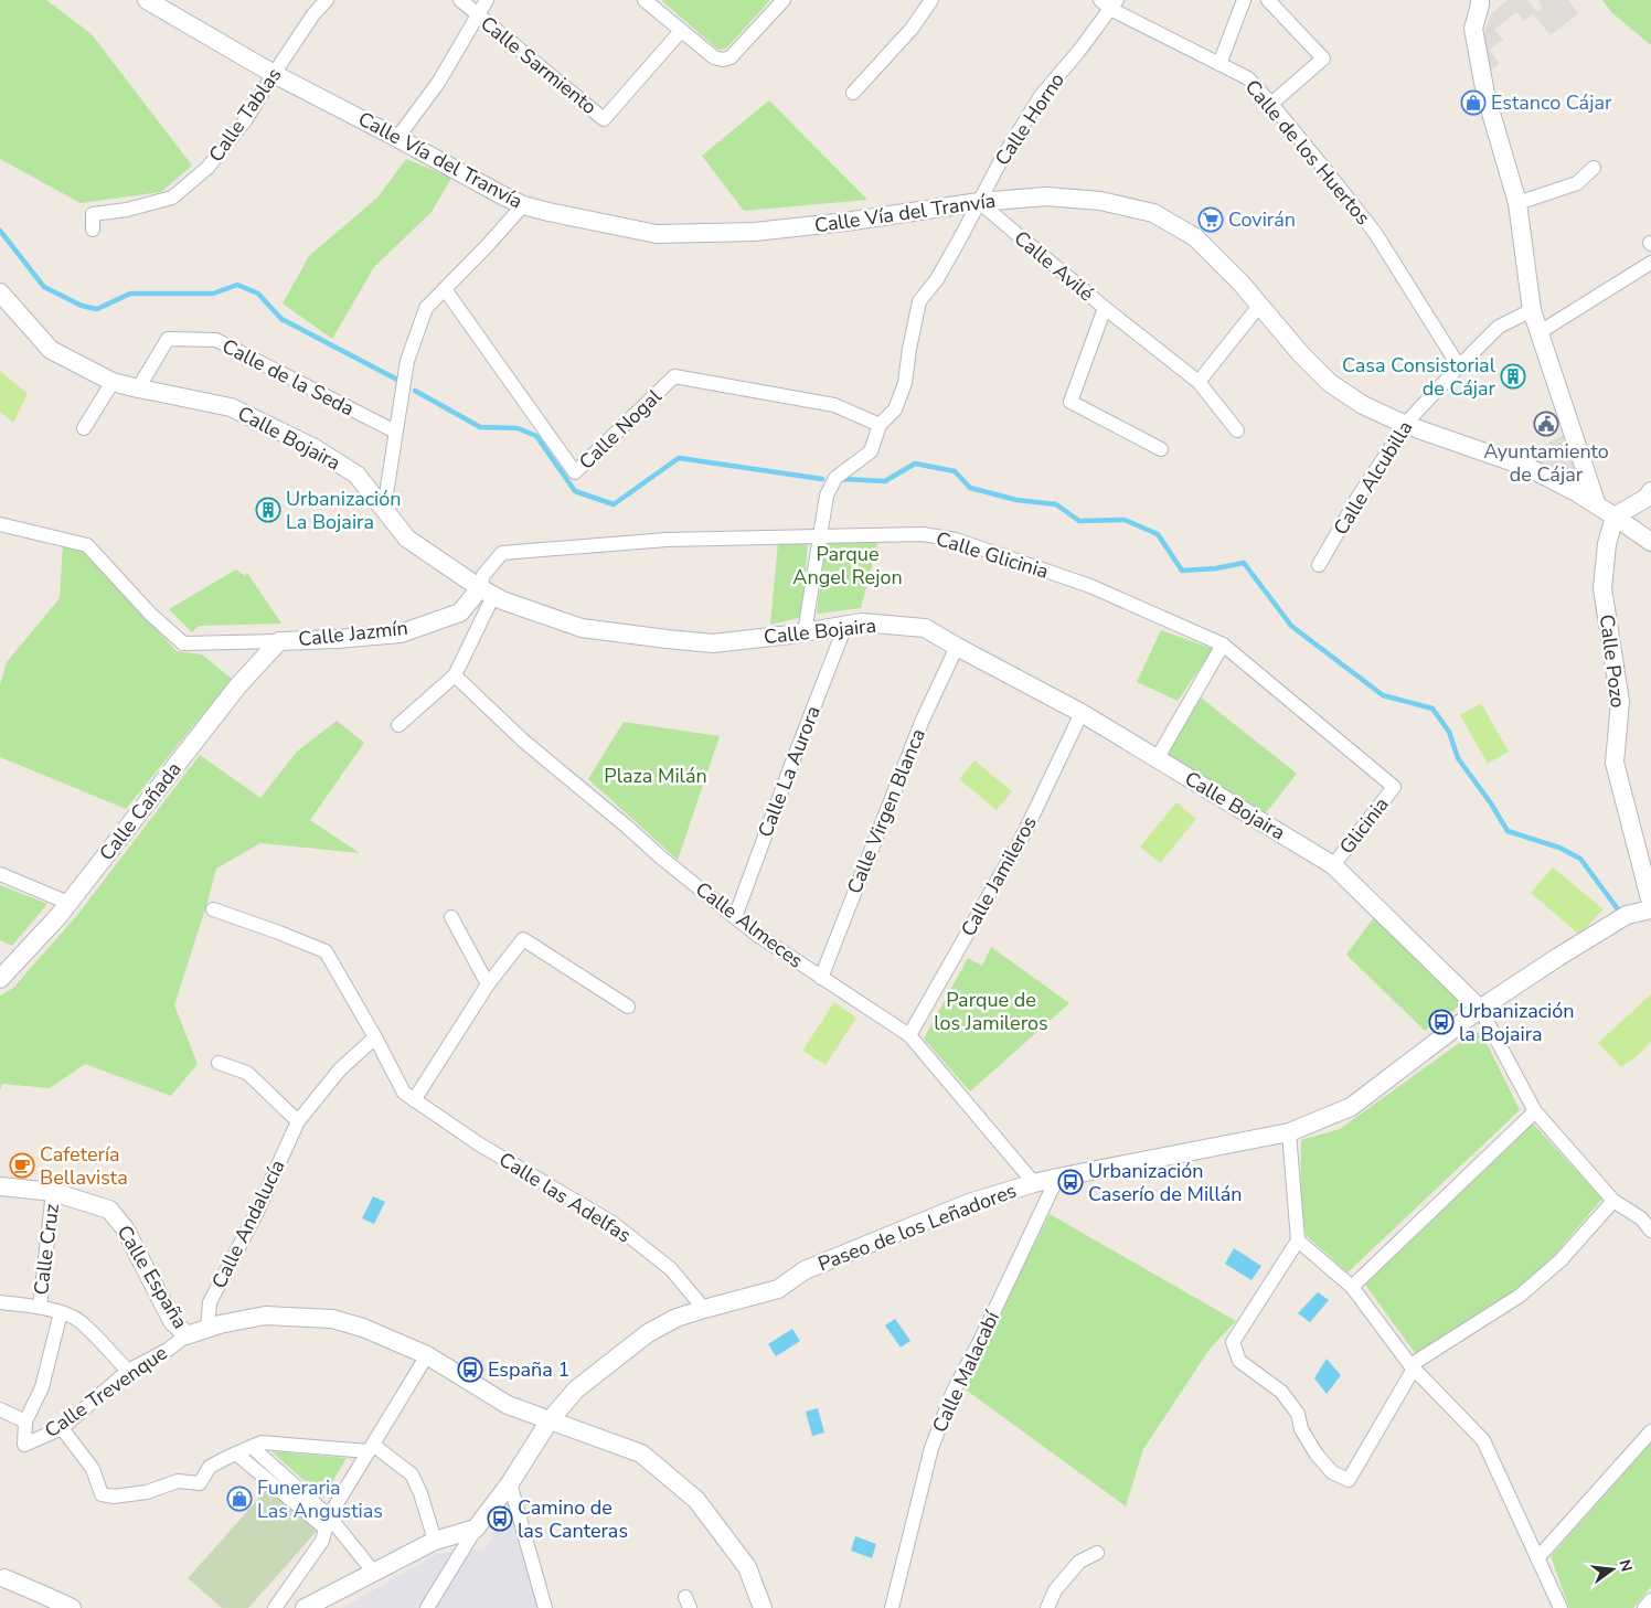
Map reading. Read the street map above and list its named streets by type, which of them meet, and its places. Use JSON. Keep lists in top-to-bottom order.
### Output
{
  "streets": {
    "street": [
      "Calle Sarmiento",
      "Calle Tablas",
      "Calle Horno",
      "Calle de los Huertos",
      "Calle Vía del Tranvía",
      "Calle Avilé",
      "Calle de la Seda",
      "Calle Nogal",
      "Calle Bojaira",
      "Calle Alcubilla",
      "Calle Glicinia",
      "Calle Jazmín",
      "Calle Pozo",
      "Calle La Aurora",
      "Calle Cañada",
      "Calle Virgen Blanca",
      "Glicinia",
      "Calle Jamileros",
      "Calle Almeces",
      "Calle las Adelfas",
      "Calle Andalucía",
      "Paseo de los Leñadores",
      "Calle Cruz",
      "Calle España",
      "Calle Malacabí",
      "Calle Trevenque"
    ]
  },
  "crossings": [
    ["Calle Tablas", "Calle Vía del Tranvía"],
    ["Calle Horno", "Calle de los Huertos"],
    ["Calle Horno", "Calle Vía del Tranvía"],
    ["Calle Horno", "Calle Avilé"],
    ["Calle Horno", "Calle Nogal"],
    ["Calle Horno", "Calle Bojaira"],
    ["Calle Horno", "Calle Glicinia"],
    ["Calle de los Huertos", "Calle Alcubilla"],
    ["Calle Vía del Tranvía", "Calle Avilé"],
    ["Calle Vía del Tranvía", "Calle Alcubilla"],
    ["Calle Vía del Tranvía", "Calle Pozo"],
    ["Calle de la Seda", "Calle Bojaira"],
    ["Calle Bojaira", "Calle Glicinia"],
    ["Calle Bojaira", "Calle Jazmín"],
    ["Calle Bojaira", "Calle La Aurora"],
    ["Calle Bojaira", "Calle Virgen Blanca"],
    ["Calle Bojaira", "Glicinia"],
    ["Calle Bojaira", "Calle Jamileros"],
    ["Calle Bojaira", "Paseo de los Leñadores"],
    ["Calle Glicinia", "Calle Jazmín"],
    ["Calle Glicinia", "Glicinia"],
    ["Calle Jazmín", "Calle Cañada"],
    ["Calle La Aurora", "Calle Almeces"],
    ["Calle Virgen Blanca", "Calle Almeces"],
    ["Calle Jamileros", "Calle Almeces"],
    ["Calle Almeces", "Paseo de los Leñadores"],
    ["Calle las Adelfas", "Calle Andalucía"],
    ["Calle las Adelfas", "Paseo de los Leñadores"],
    ["Calle Andalucía", "Calle España"],
    ["Paseo de los Leñadores", "Calle España"],
    ["Paseo de los Leñadores", "Calle Malacabí"],
    ["Calle Cruz", "Calle España"],
    ["Calle España", "Calle Trevenque"]
  ],
  "parks": ["Parque Angel Rejon", "Plaza Milán", "Parque de los Jamileros"],
  "places": {
    "shop": ["Estanco Cájar", "Funeraria Las Angustias"],
    "supermarket": ["Covirán"],
    "building": ["Casa Consistorial de Cájar", "Urbanización La Bojaira"],
    "public building": ["Ayuntamiento de Cájar"],
    "bus stop": [
      "Urbanización la Bojaira",
      "Urbanización Caserío de Millán",
      "España 1",
      "Camino de las Canteras"
    ],
    "cafe": ["Cafetería Bellavista"]
  },
  "north": "right"
}
